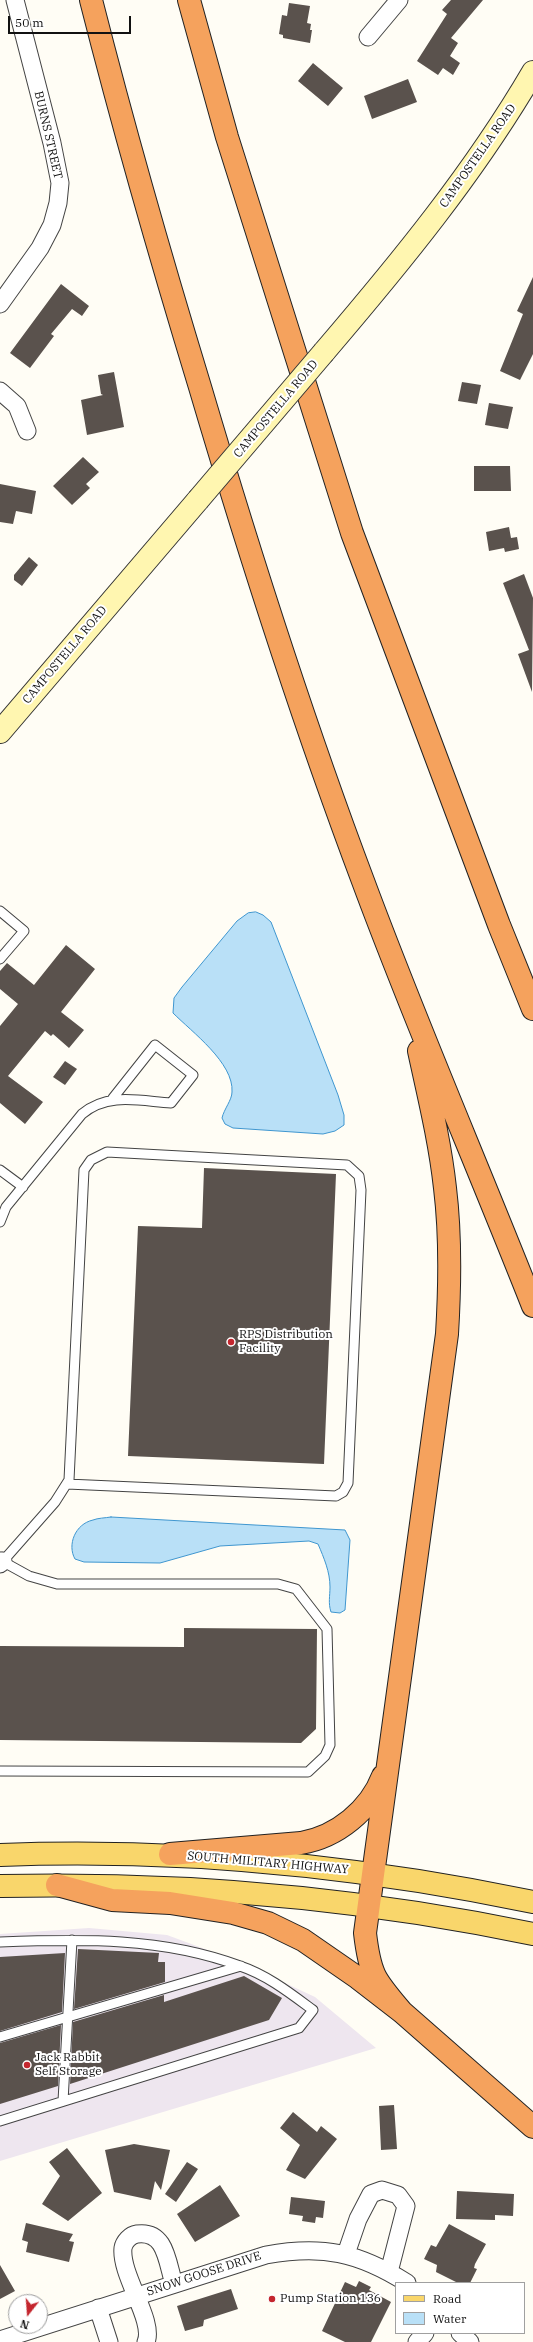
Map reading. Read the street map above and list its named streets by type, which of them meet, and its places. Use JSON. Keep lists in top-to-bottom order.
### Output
{
  "streets": {
    "main road": ["CAMPOSTELLA ROAD", "SOUTH MILITARY HIGHWAY"],
    "street": ["BURNS STREET", "SNOW GOOSE DRIVE"]
  },
  "places": ["RPS Distribution Facility", "Jack Rabbit Self Storage", "Pump Station 136"],
  "legend": ["Road", "Water"],
  "scale_bar": "50 m",
  "north": "bottom"
}
